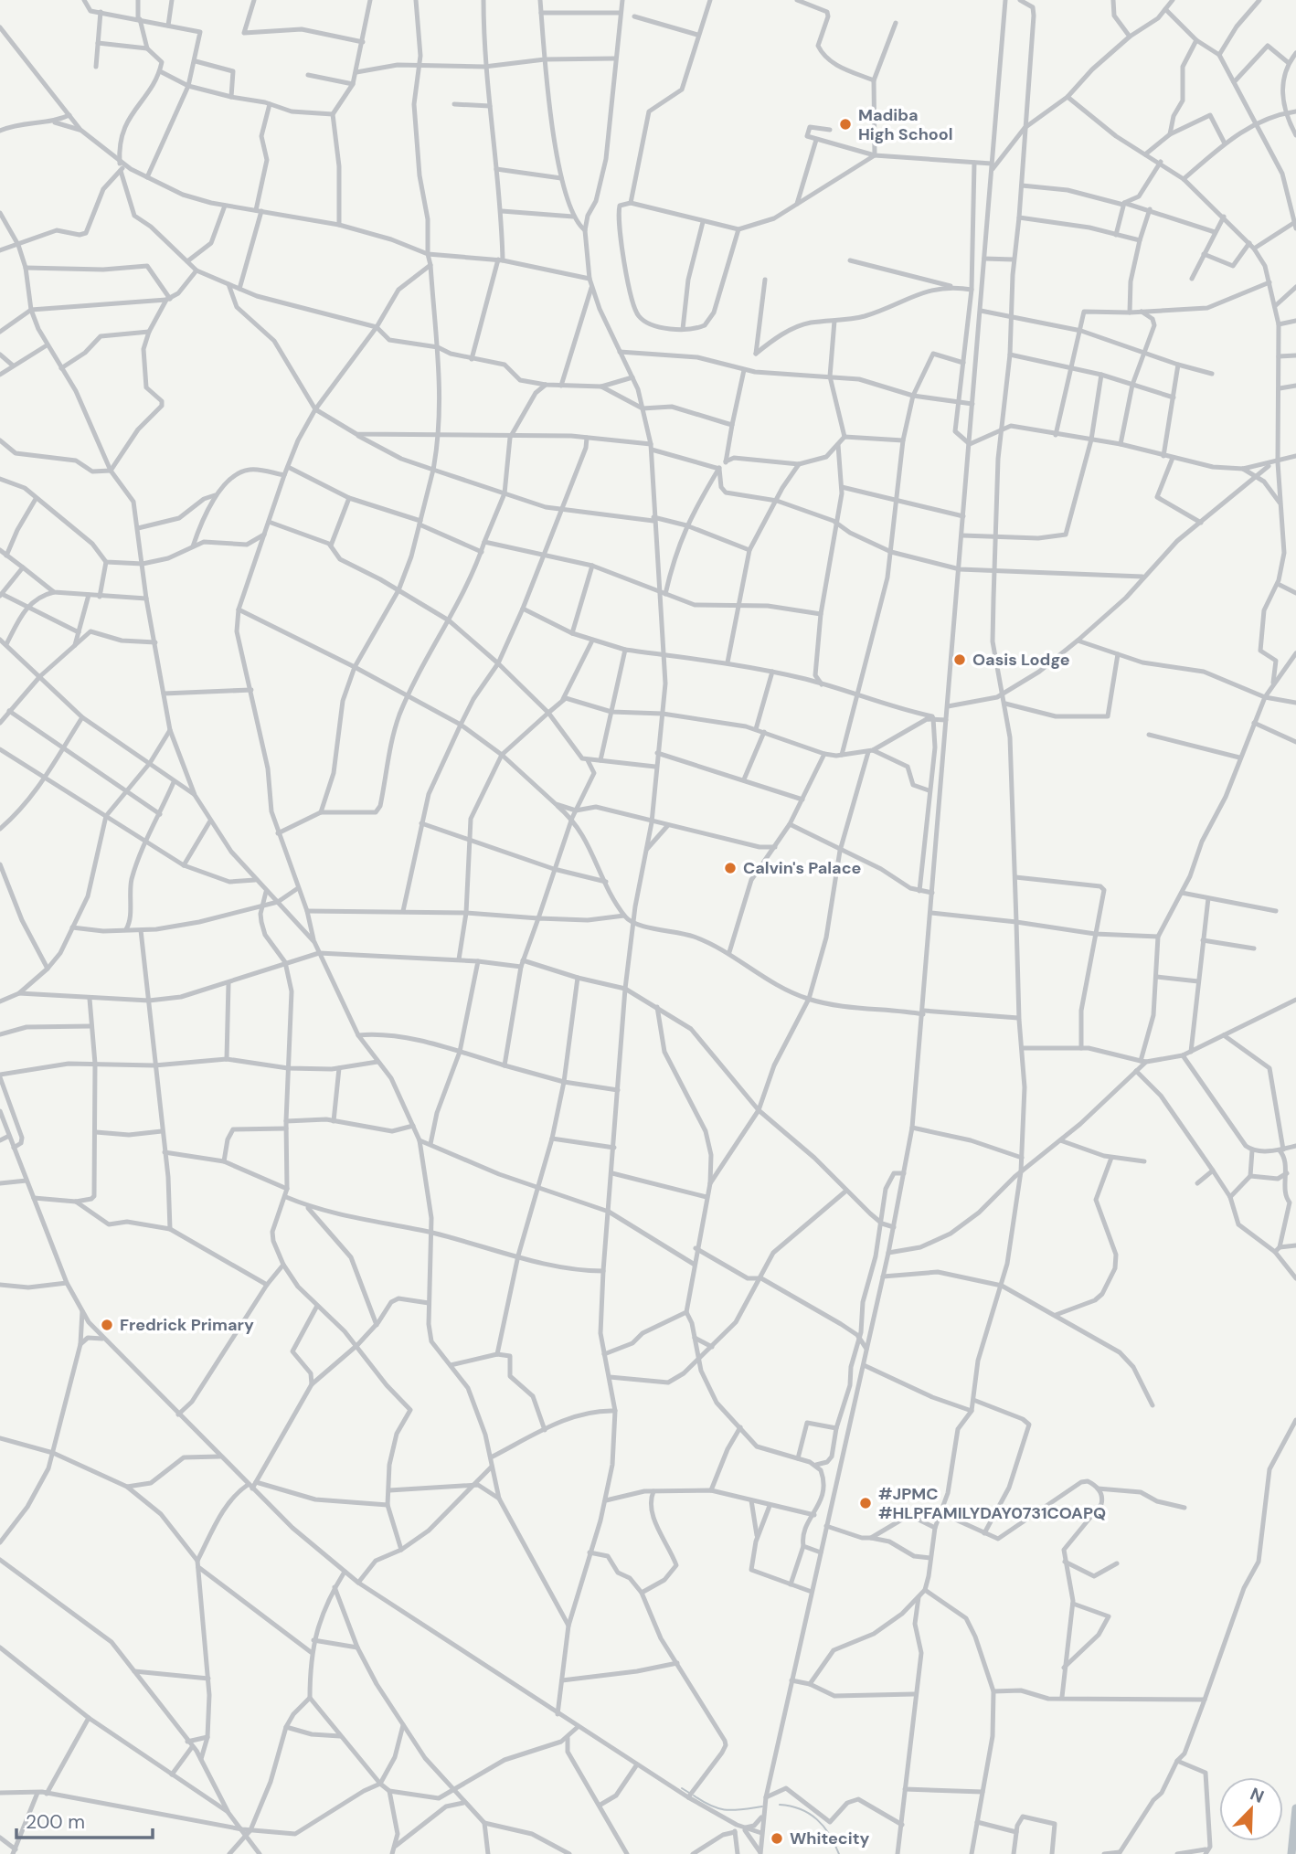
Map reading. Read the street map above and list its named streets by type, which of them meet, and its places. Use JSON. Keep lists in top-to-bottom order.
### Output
{
  "places": [
    "Madiba High School",
    "Oasis Lodge",
    "Calvin's Palace",
    "Fredrick Primary",
    "#JPMC #HLPFAMILYDAY0731COAPQ",
    "Whitecity"
  ],
  "scale_bar": "200 m",
  "north": "top right"
}
